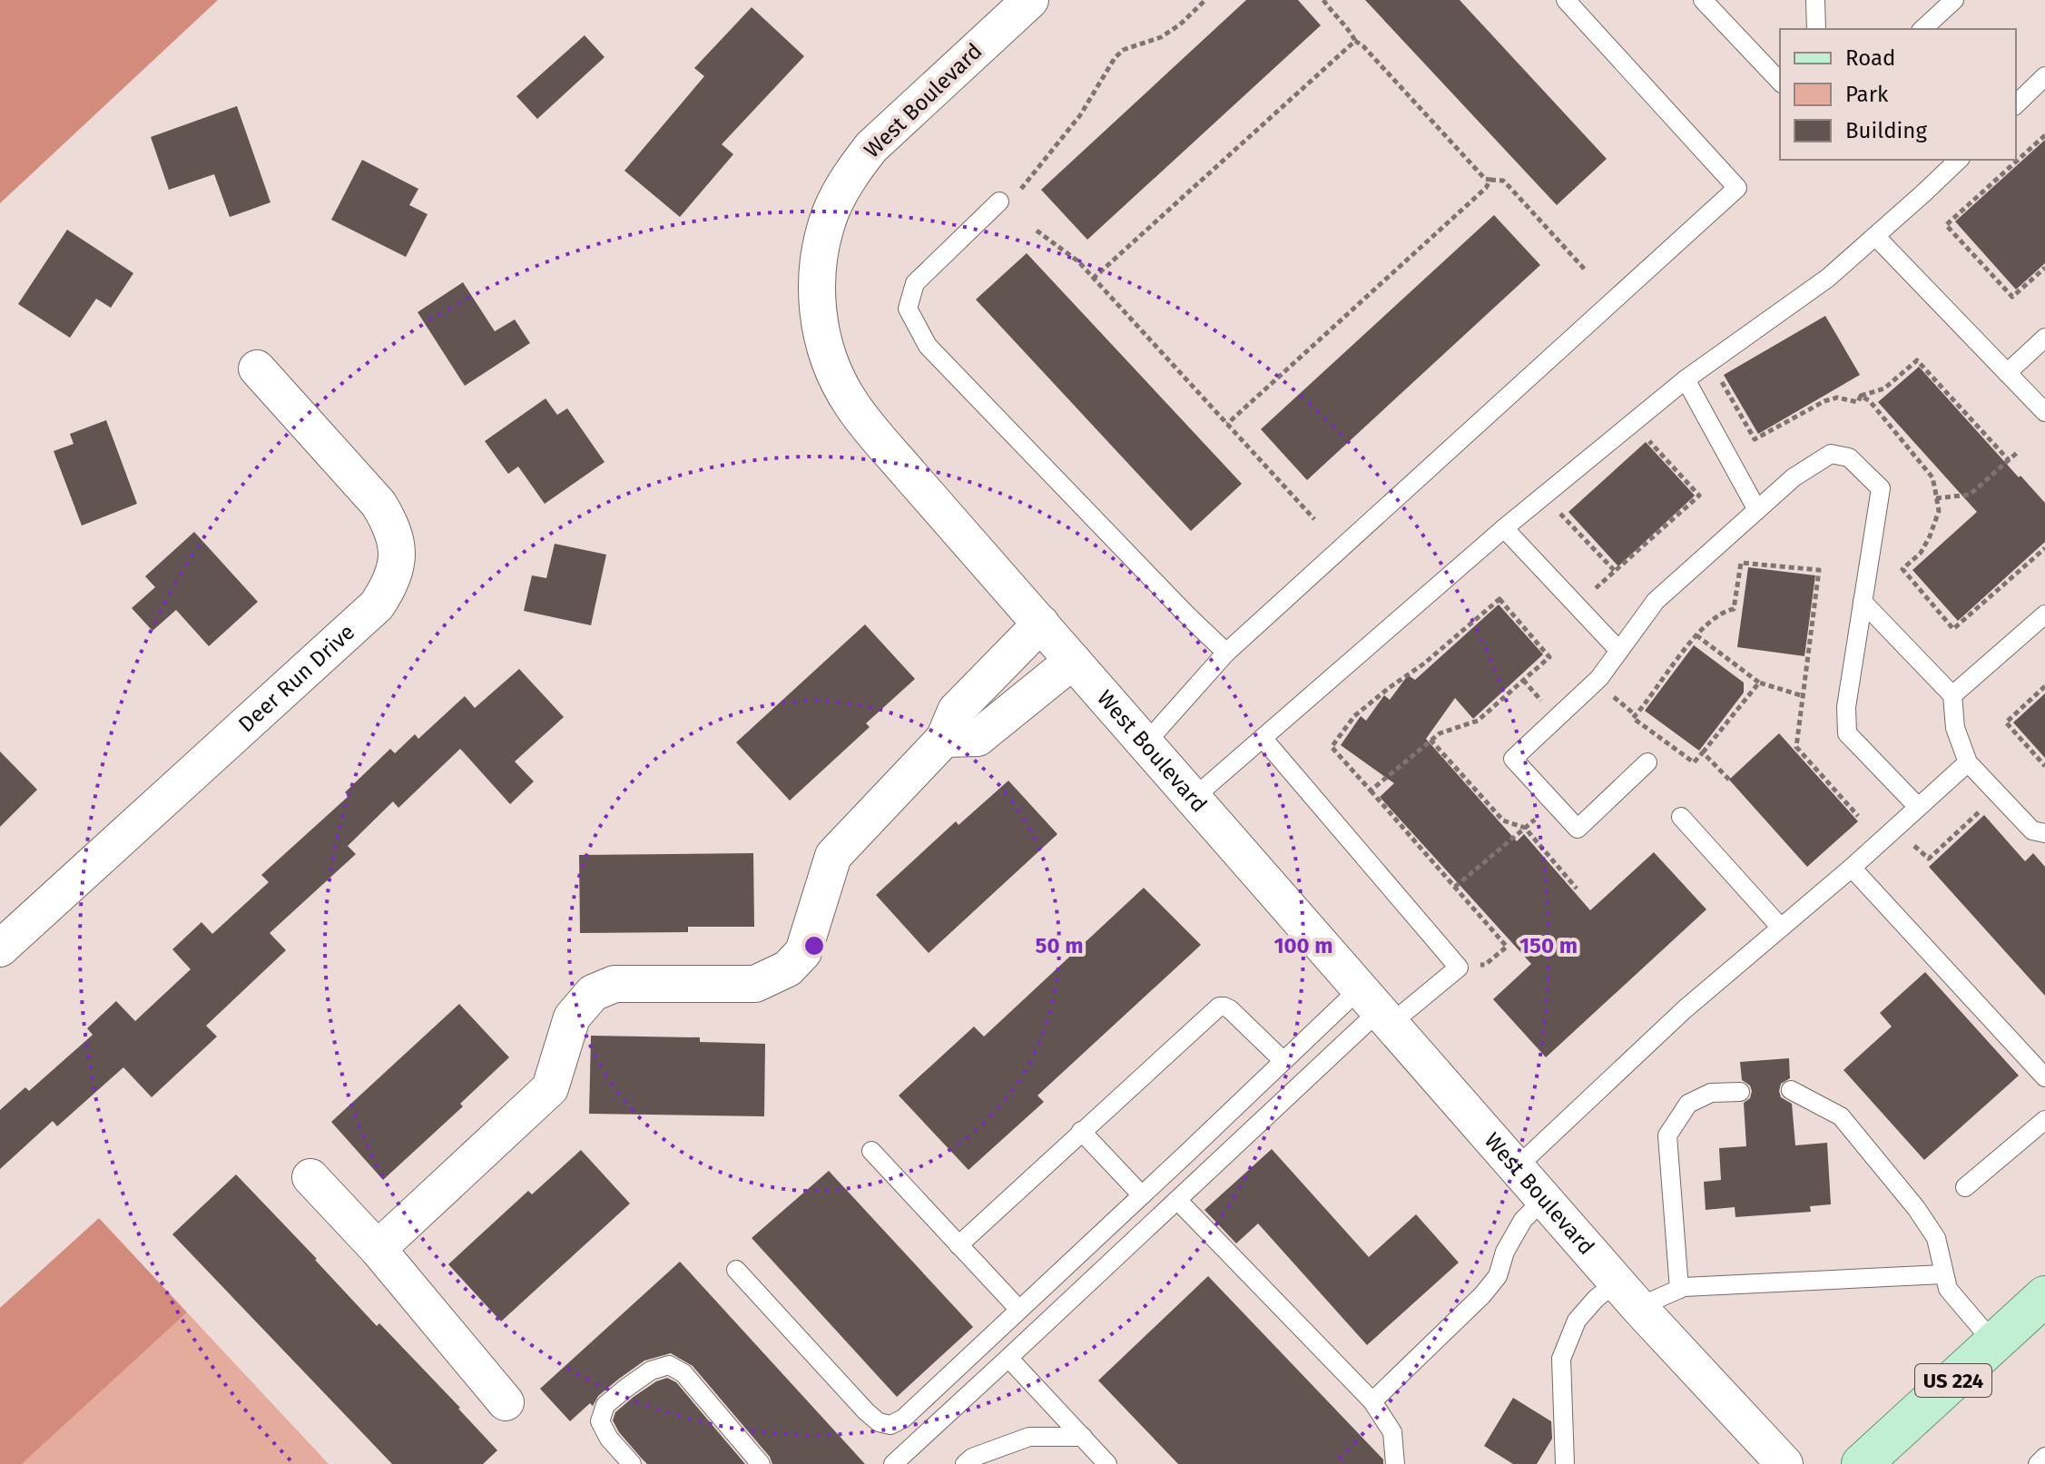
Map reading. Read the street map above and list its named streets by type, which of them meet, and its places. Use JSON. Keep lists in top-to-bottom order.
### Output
{
  "streets": {
    "main road": ["US 224"],
    "street": ["West Boulevard", "Deer Run Drive"]
  },
  "legend": ["Road", "Park", "Building"],
  "rings": ["50 m", "100 m", "150 m"]
}
